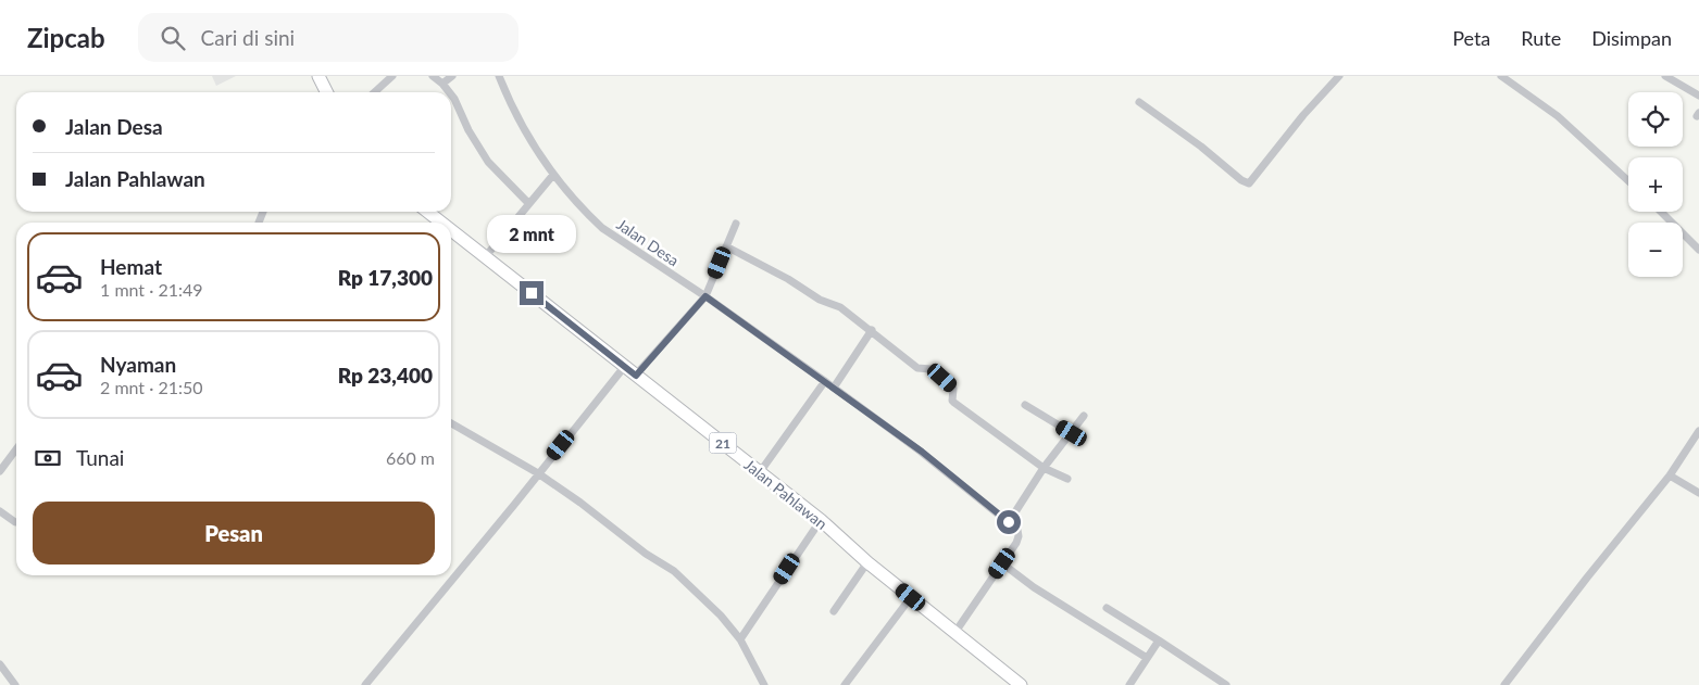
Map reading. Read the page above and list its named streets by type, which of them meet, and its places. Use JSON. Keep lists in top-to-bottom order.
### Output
{
  "streets": {
    "highway": ["21", "Jalan Pahlawan"],
    "street": ["Jalan Desa"]
  },
  "page": {
    "header": "Zipcab",
    "search": "Cari di sini",
    "nav": ["Peta", "Rute", "Disimpan"],
    "map_buttons": ["+", "−"],
    "banner": ["Jalan Desa", "Jalan Pahlawan"],
    "bubble": "2 mnt",
    "list": [
      {
        "name": "Hemat",
        "note": "1 mnt · 21:49",
        "value": "Rp 17,300"
      },
      {
        "name": "Nyaman",
        "note": "2 mnt · 21:50",
        "value": "Rp 23,400"
      }
    ],
    "pay": ["Tunai", "660 m"],
    "buttons": "Pesan"
  }
}
